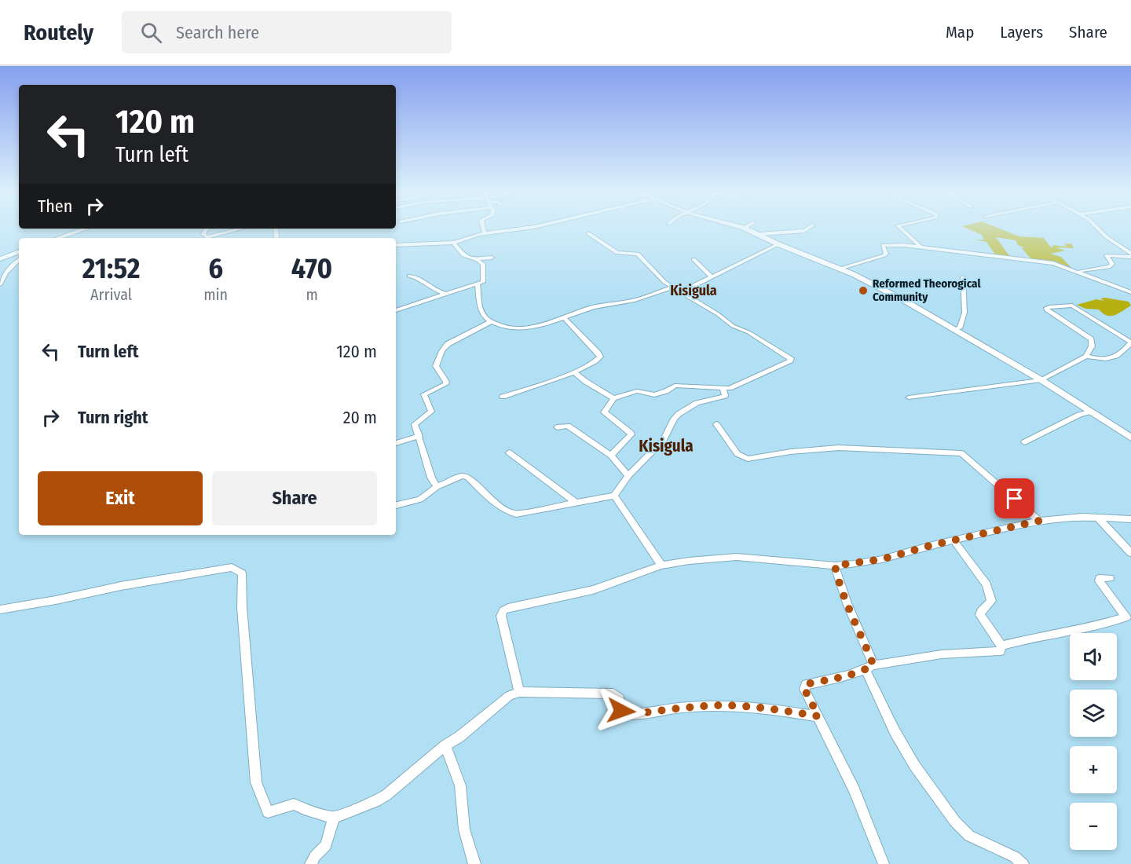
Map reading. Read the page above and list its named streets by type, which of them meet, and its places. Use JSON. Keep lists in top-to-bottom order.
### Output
{
  "districts": ["Kisigula", "Kisigula"],
  "places": ["Reformed Theorogical Community"],
  "page": {
    "header": "Routely",
    "search": "Search here",
    "nav": ["Map", "Layers", "Share"],
    "turn": ["120 m", "Turn left"],
    "then": "Then",
    "eta": [
      "21:52",
      "Arrival",
      "6",
      "min",
      "470",
      "m"
    ],
    "list": [
      {
        "name": "Turn left",
        "value": "120 m"
      },
      {
        "name": "Turn right",
        "value": "20 m"
      }
    ],
    "buttons": ["Exit", "Share"],
    "map_buttons": ["+", "−"]
  }
}
